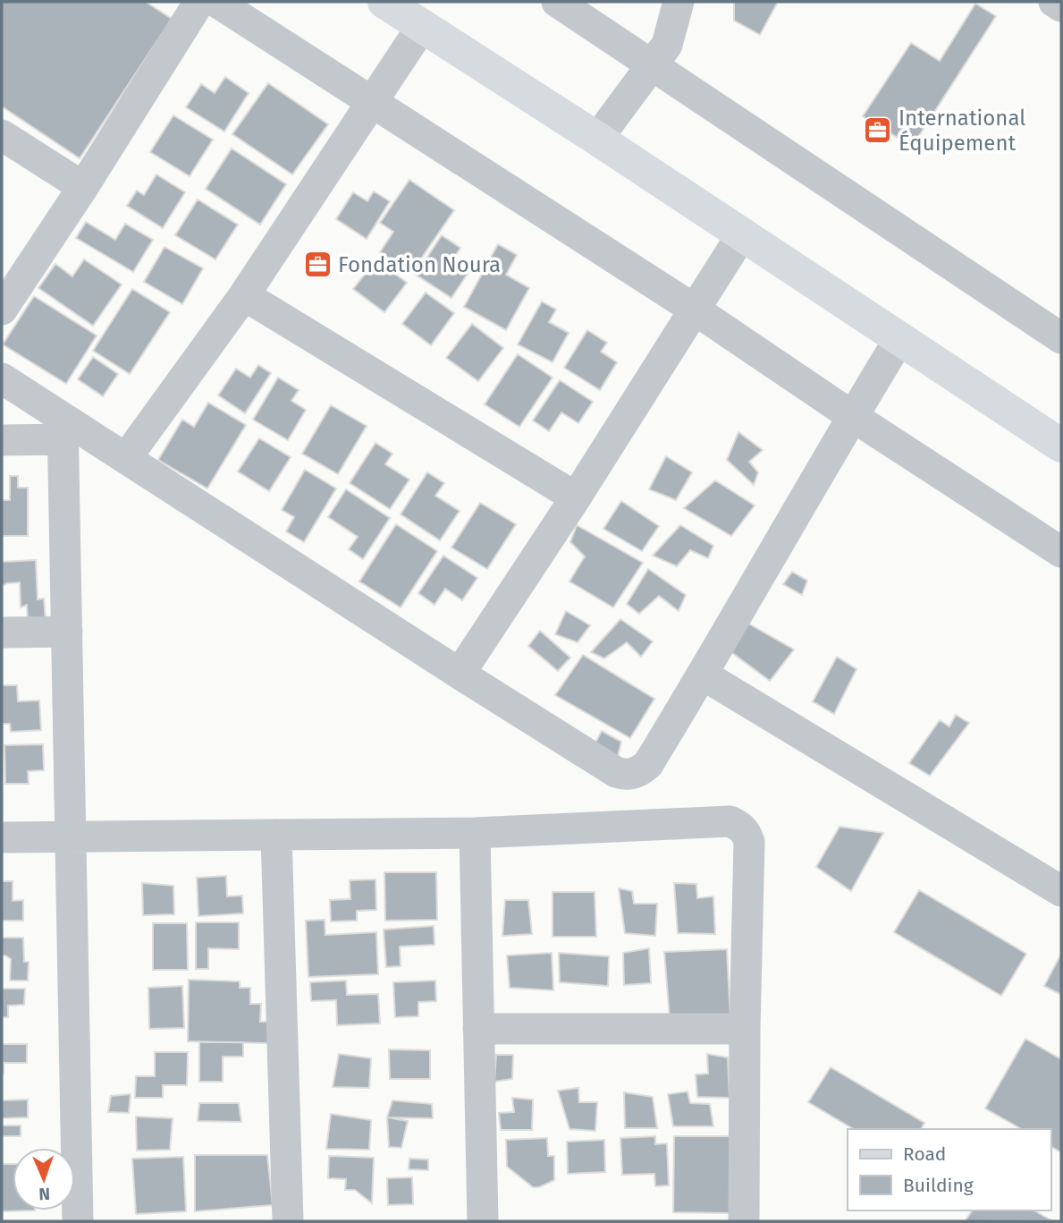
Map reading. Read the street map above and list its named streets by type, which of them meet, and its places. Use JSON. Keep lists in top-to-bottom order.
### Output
{
  "places": {
    "office": ["International Équipement", "Fondation Noura"]
  },
  "legend": ["Road", "Building"],
  "north": "bottom"
}
